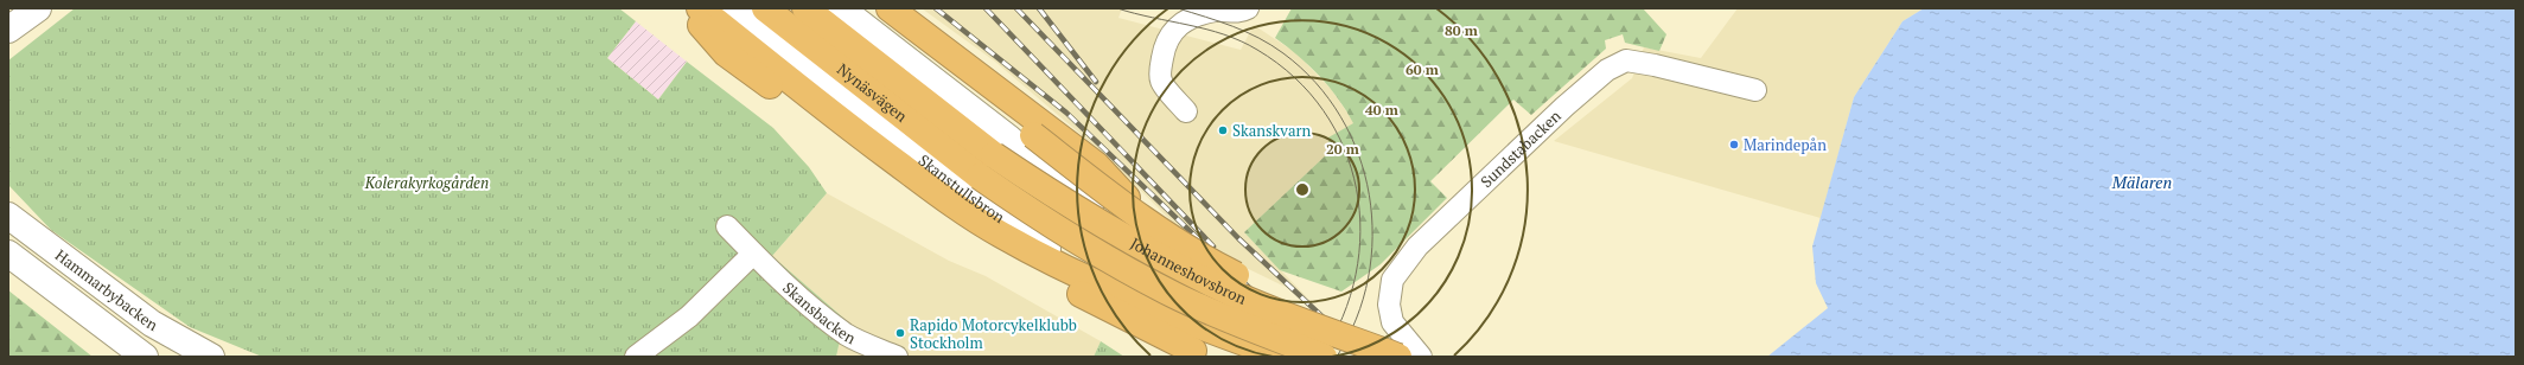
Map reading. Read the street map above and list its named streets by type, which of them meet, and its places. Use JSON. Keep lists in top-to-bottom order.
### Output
{
  "streets": {
    "highway": ["Nynäsvägen", "Johanneshovsbron"],
    "main road": ["Skanstullsbron", "Hammarbybacken"],
    "street": ["Sundstabacken", "Skansbacken"]
  },
  "crossings": [
    ["Nynäsvägen", "Johanneshovsbron"]
  ],
  "water": ["Mälaren"],
  "parks": ["Kolerakyrkogården"],
  "places": ["Skanskvarn", "Marindepån", "Rapido Motorcykelklubb Stockholm"],
  "rings": [
    "80 m",
    "60 m",
    "40 m",
    "20 m"
  ]
}
